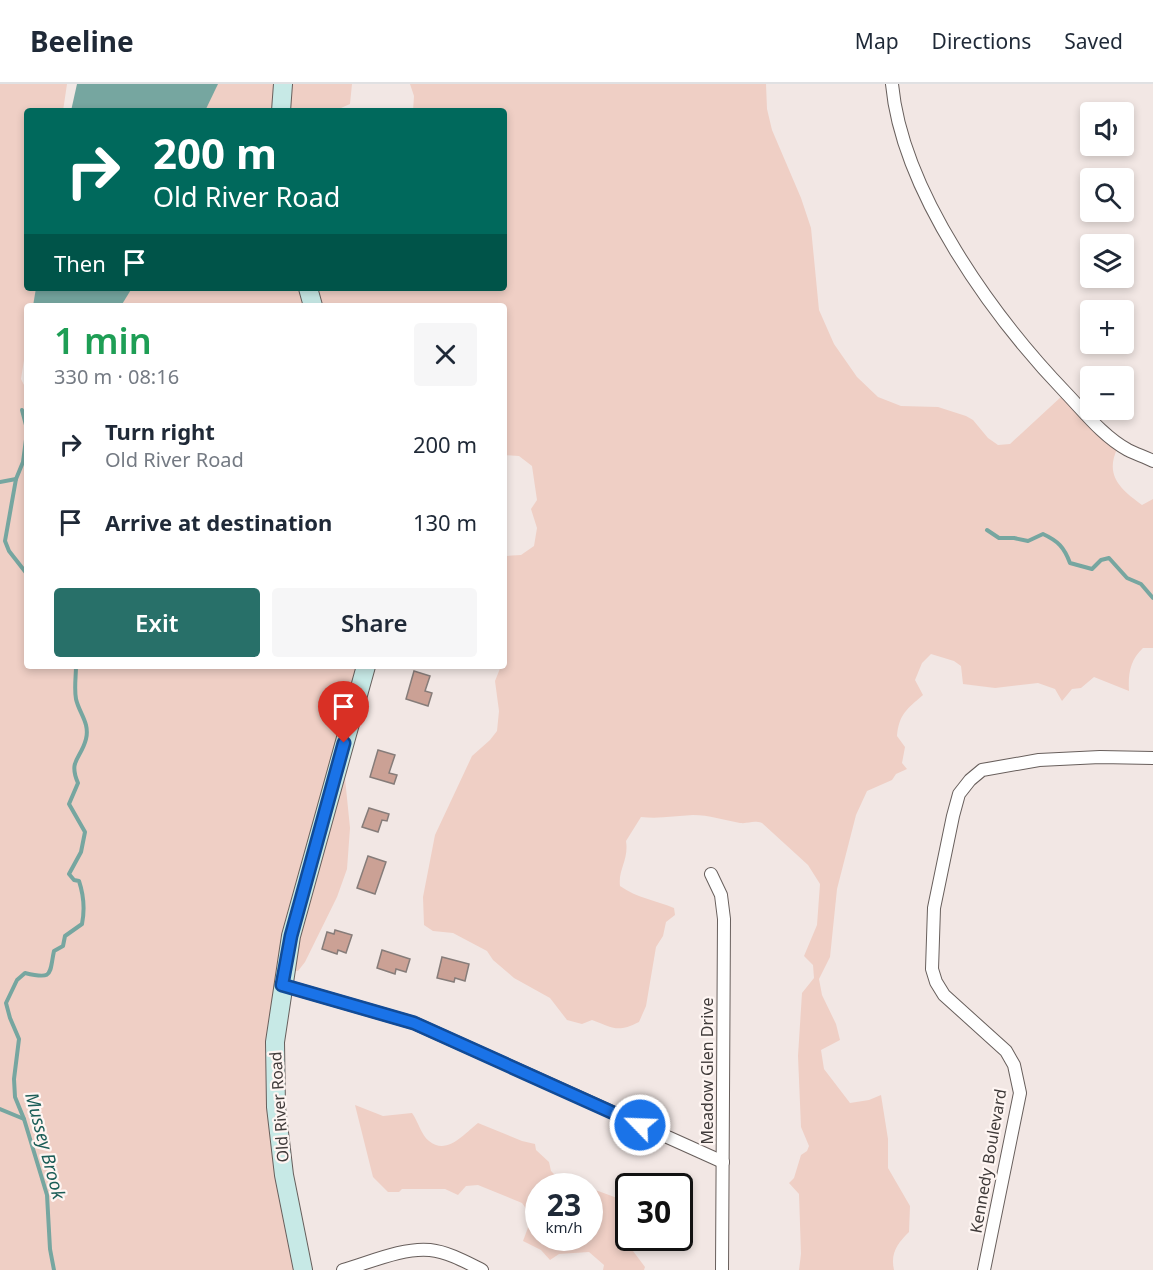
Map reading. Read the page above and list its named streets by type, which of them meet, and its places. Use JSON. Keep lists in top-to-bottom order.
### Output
{
  "streets": {
    "main road": ["Old River Road"],
    "street": ["Meadow Glen Drive", "Kennedy Boulevard"]
  },
  "water": ["Mussey Brook"],
  "page": {
    "header": "Beeline",
    "nav": ["Map", "Directions", "Saved"],
    "map_buttons": ["+", "−"],
    "turn": ["200 m", "Old River Road"],
    "then": "Then",
    "heading": ["1 min", "330 m · 08:16"],
    "list": [
      {
        "name": "Turn right",
        "note": "Old River Road",
        "value": "200 m"
      },
      {
        "name": "Arrive at destination",
        "value": "130 m"
      }
    ],
    "buttons": ["Exit", "Share"],
    "speed": "23 km/h",
    "limit": "30"
  }
}
